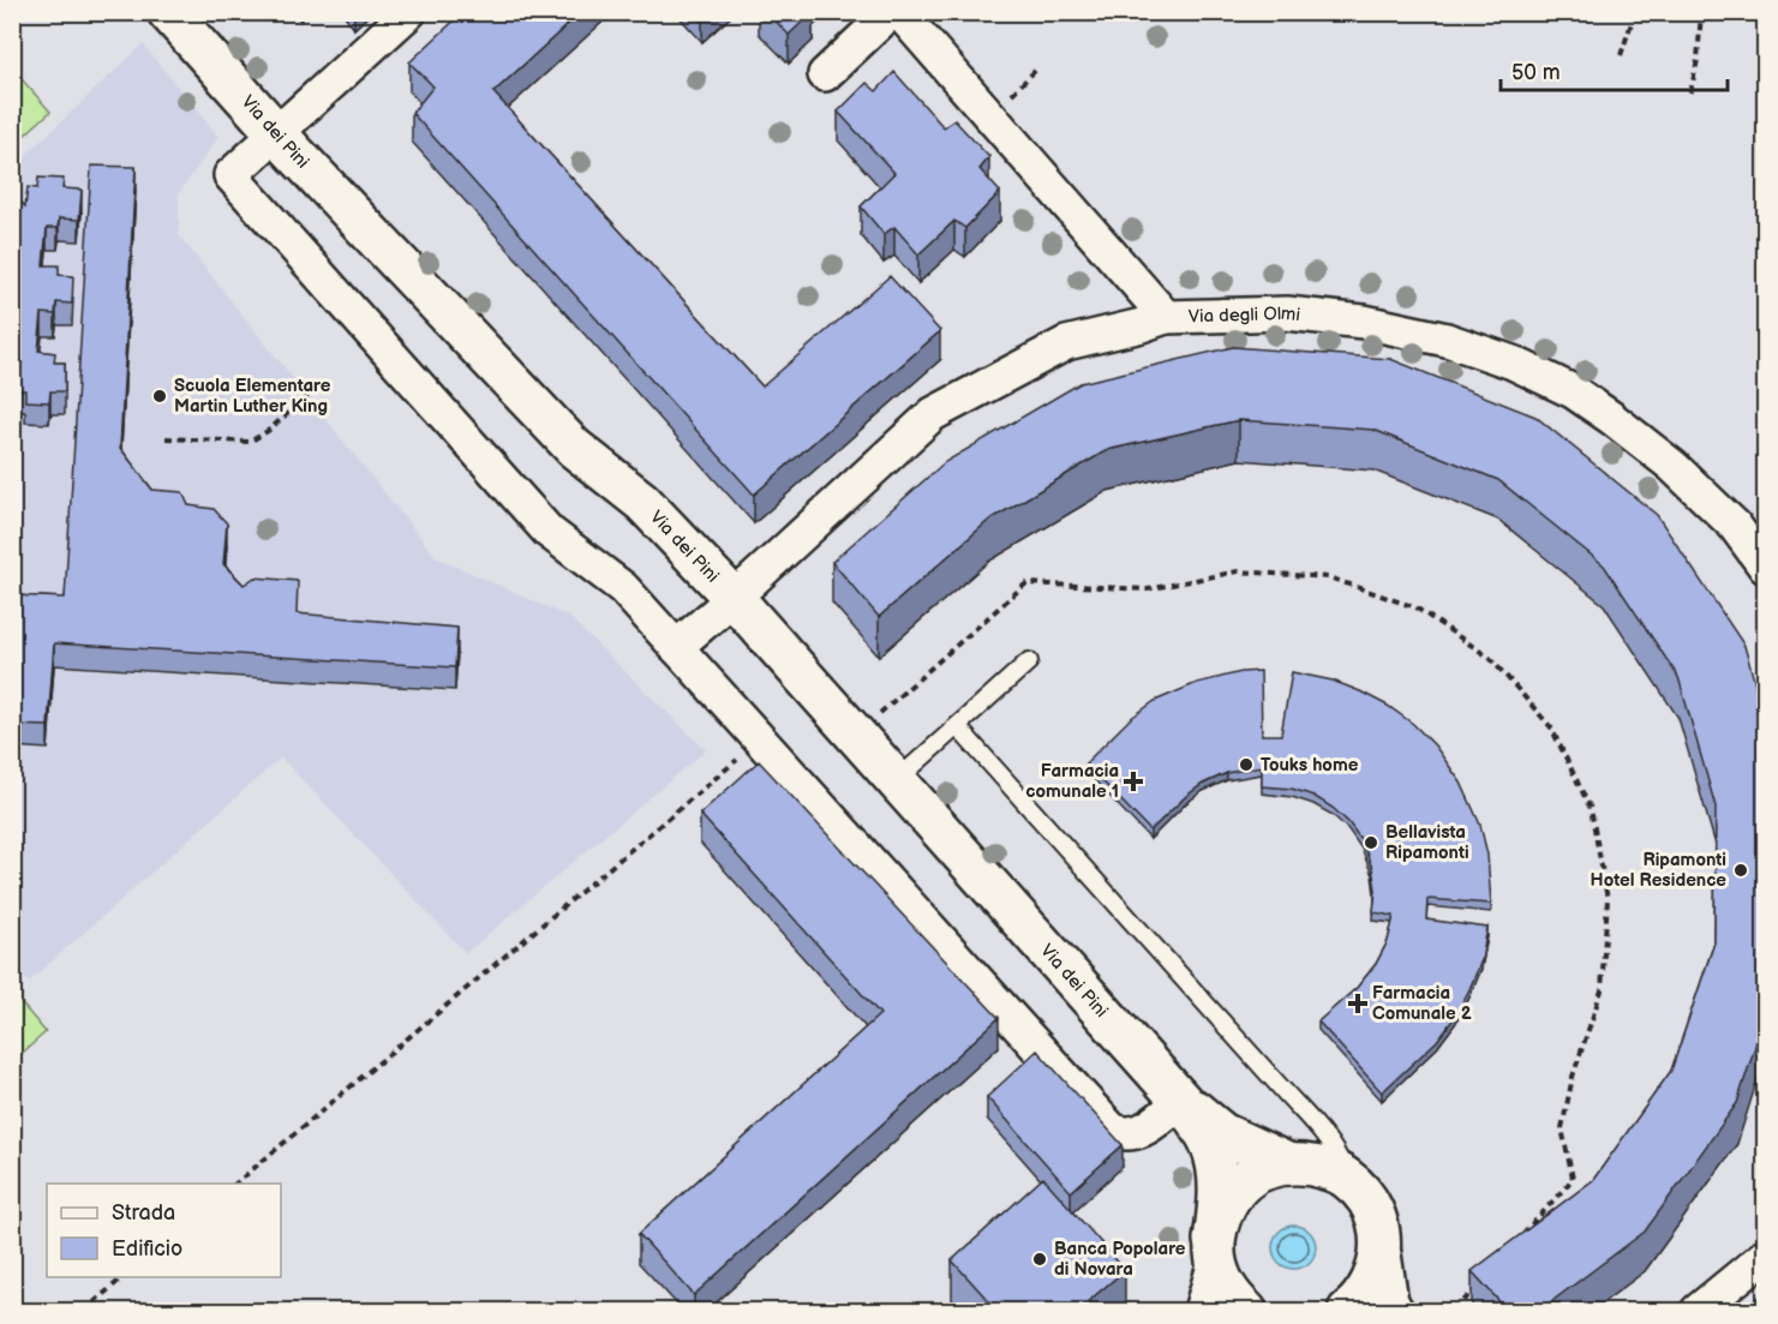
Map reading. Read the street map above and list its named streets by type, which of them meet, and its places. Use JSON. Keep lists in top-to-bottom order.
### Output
{
  "streets": {
    "street": ["Via dei Pini", "Via degli Olmi"]
  },
  "crossings": [
    ["Via dei Pini", "Via degli Olmi"]
  ],
  "places": {
    "other": [
      "Scuola Elementare Martin Luther King",
      "Touks home",
      "Bellavista Ripamonti",
      "Ripamonti Hotel Residence",
      "Banca Popolare di Novara"
    ],
    "health": ["Farmacia comunale 1", "Farmacia Comunale 2"]
  },
  "legend": ["Strada", "Edificio"],
  "scale_bar": "50 m"
}
